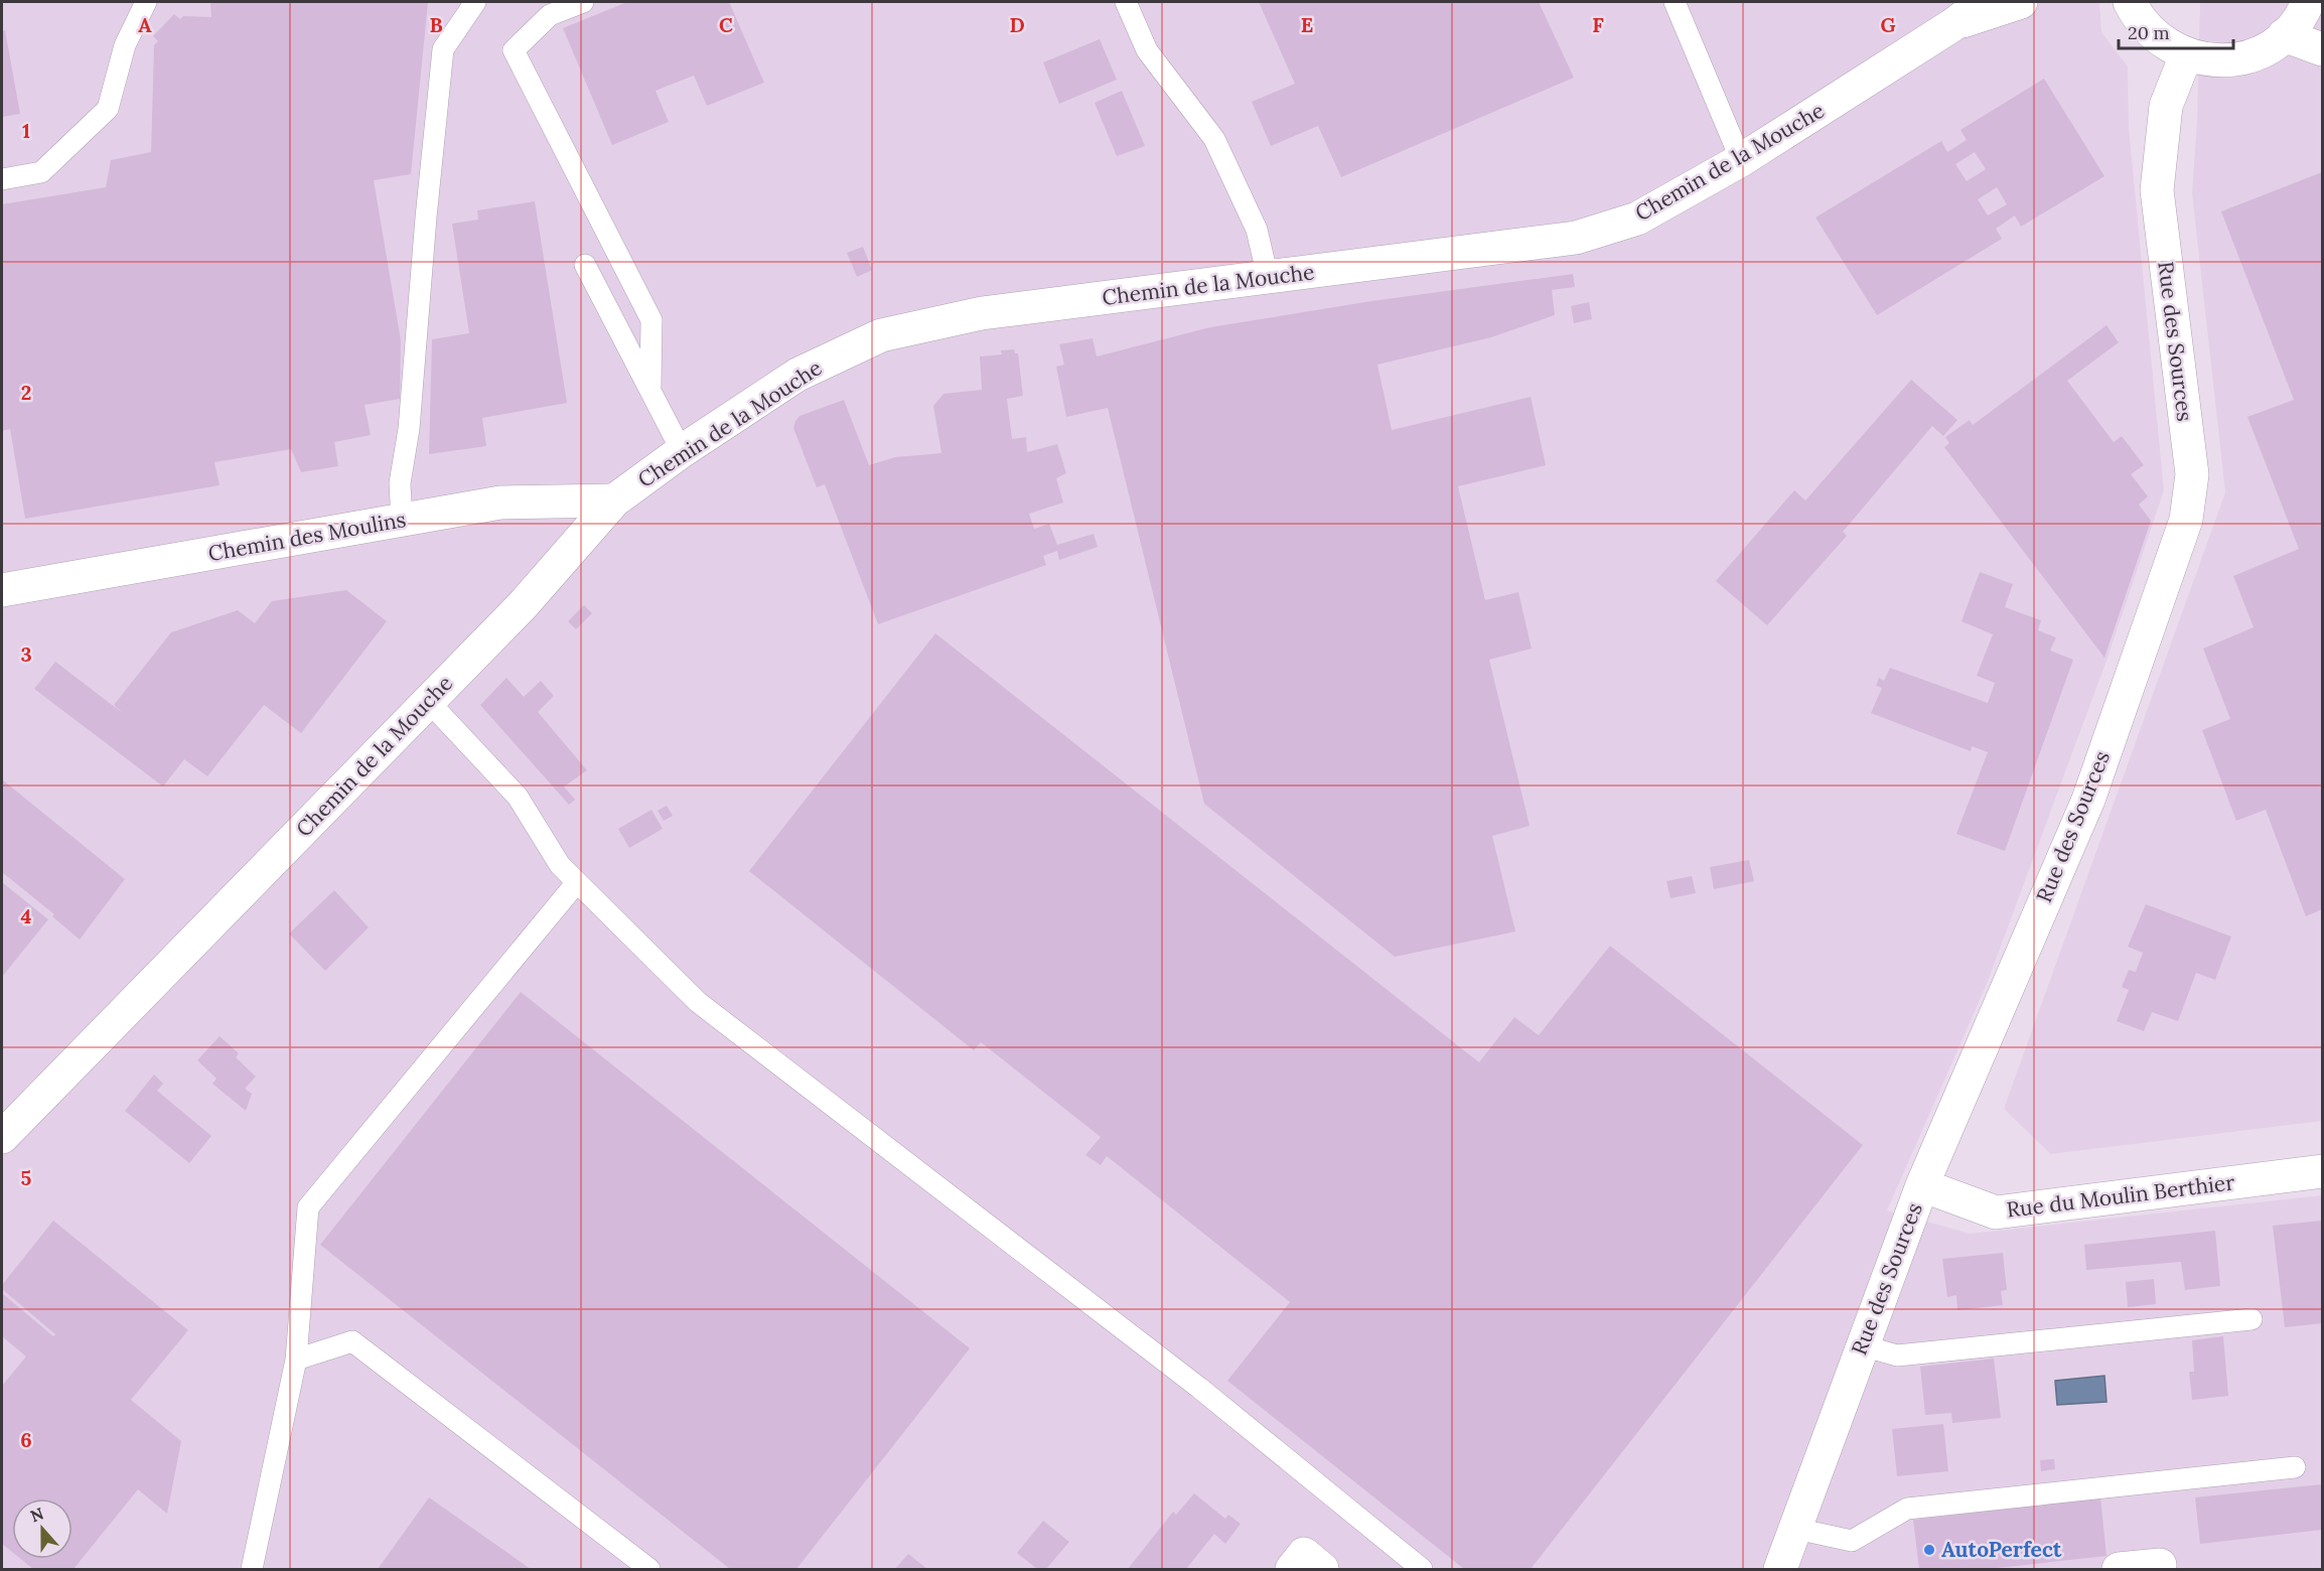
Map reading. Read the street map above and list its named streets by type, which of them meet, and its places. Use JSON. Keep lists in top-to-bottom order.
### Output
{
  "streets": {
    "street": [
      "Chemin de la Mouche",
      "Rue des Sources",
      "Chemin des Moulins",
      "Rue du Moulin Berthier"
    ]
  },
  "crossings": [
    ["Chemin de la Mouche", "Chemin des Moulins"],
    ["Rue des Sources", "Rue du Moulin Berthier"]
  ],
  "places": ["AutoPerfect"],
  "scale_bar": "20 m",
  "north": "top",
  "grid": {
    "columns": [
      "A",
      "B",
      "C",
      "D",
      "E",
      "F",
      "G"
    ],
    "rows": [
      "1",
      "2",
      "3",
      "4",
      "5",
      "6"
    ]
  }
}
